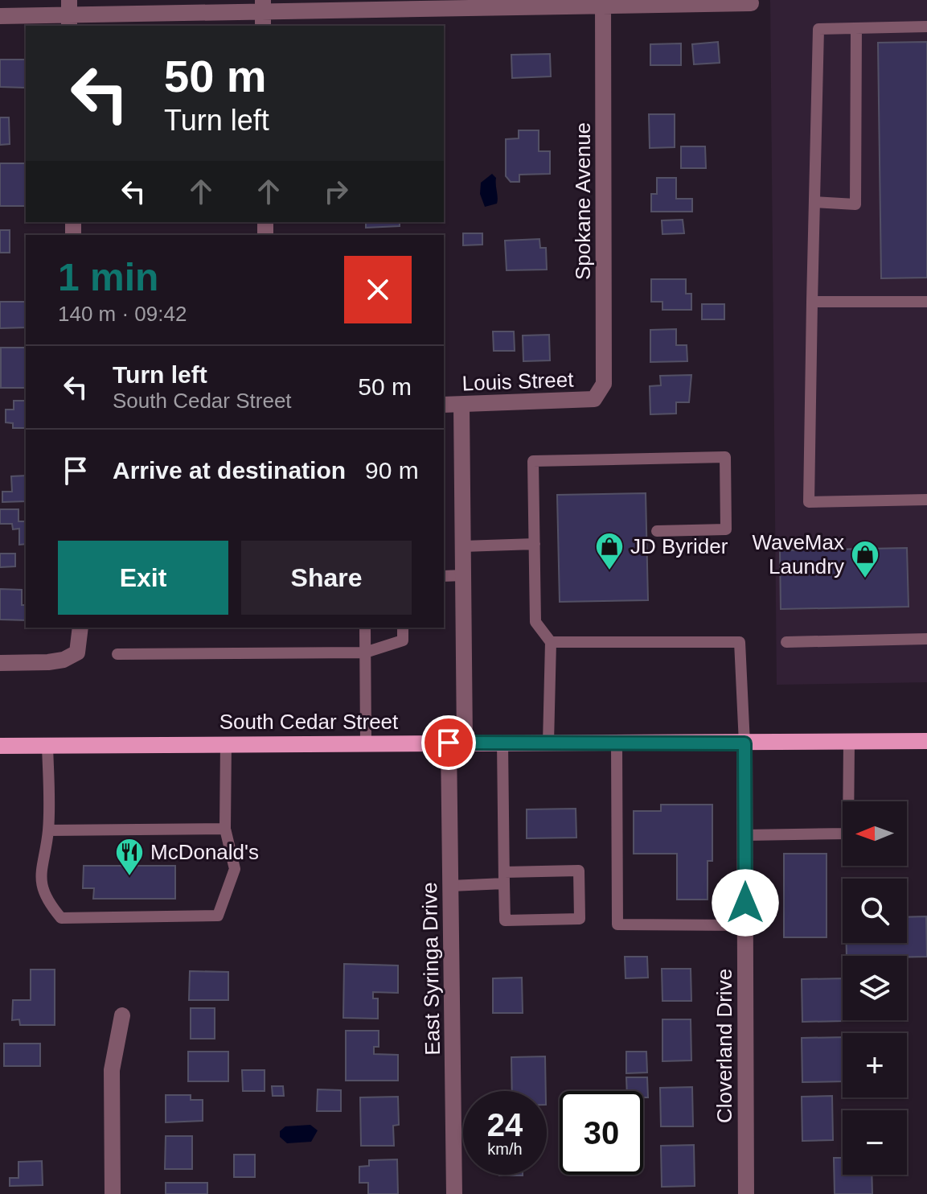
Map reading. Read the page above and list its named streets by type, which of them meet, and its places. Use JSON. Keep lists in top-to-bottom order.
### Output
{
  "streets": {
    "main road": ["South Cedar Street"],
    "street": [
      "Spokane Avenue",
      "Louis Street",
      "East Syringa Drive",
      "Cloverland Drive"
    ]
  },
  "crossings": [
    ["Spokane Avenue", "Louis Street"],
    ["Louis Street", "East Syringa Drive"],
    ["South Cedar Street", "East Syringa Drive"],
    ["South Cedar Street", "Cloverland Drive"]
  ],
  "places": {
    "shop": ["JD Byrider", "WaveMax Laundry"],
    "restaurant": ["McDonald's"]
  },
  "north": "left",
  "page": {
    "turn": ["50 m", "Turn left"],
    "heading": ["1 min", "140 m · 09:42"],
    "list": [
      {
        "name": "Turn left",
        "note": "South Cedar Street",
        "value": "50 m"
      },
      {
        "name": "Arrive at destination",
        "value": "90 m"
      }
    ],
    "buttons": ["Exit", "Share"],
    "map_buttons": ["+", "−"],
    "speed": "24 km/h",
    "limit": "30"
  }
}
